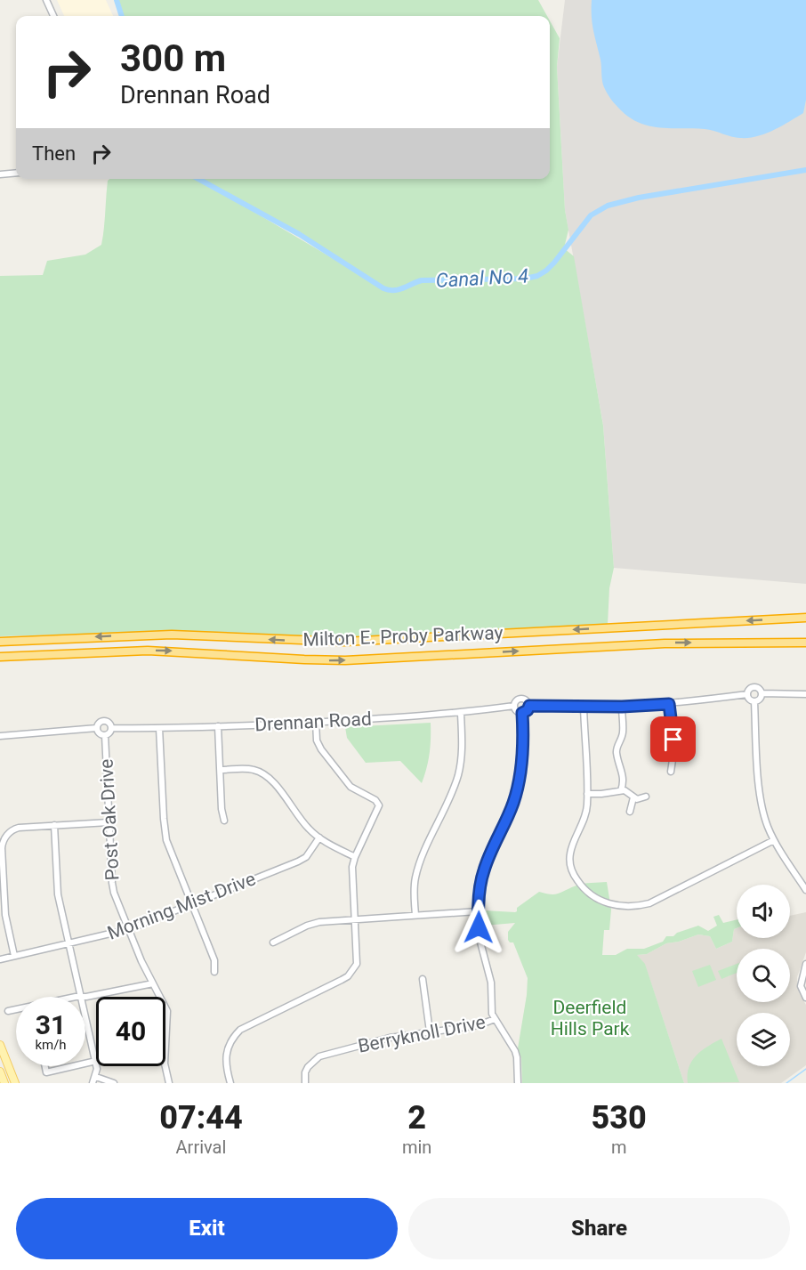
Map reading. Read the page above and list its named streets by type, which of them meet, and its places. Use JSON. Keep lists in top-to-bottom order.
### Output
{
  "streets": {
    "highway": ["Milton E. Proby Parkway"],
    "street": [
      "Drennan Road",
      "Post Oak Drive",
      "Morning Mist Drive",
      "Berryknoll Drive"
    ]
  },
  "crossings": [
    ["Drennan Road", "Post Oak Drive"],
    ["Post Oak Drive", "Morning Mist Drive"]
  ],
  "water": ["Canal No 4"],
  "parks": ["Deerfield Hills Park"],
  "page": {
    "turn": ["300 m", "Drennan Road"],
    "then": "Then",
    "speed": "31 km/h",
    "limit": "40",
    "eta": [
      "07:44",
      "Arrival",
      "2",
      "min",
      "530",
      "m"
    ],
    "buttons": ["Exit", "Share"]
  }
}
